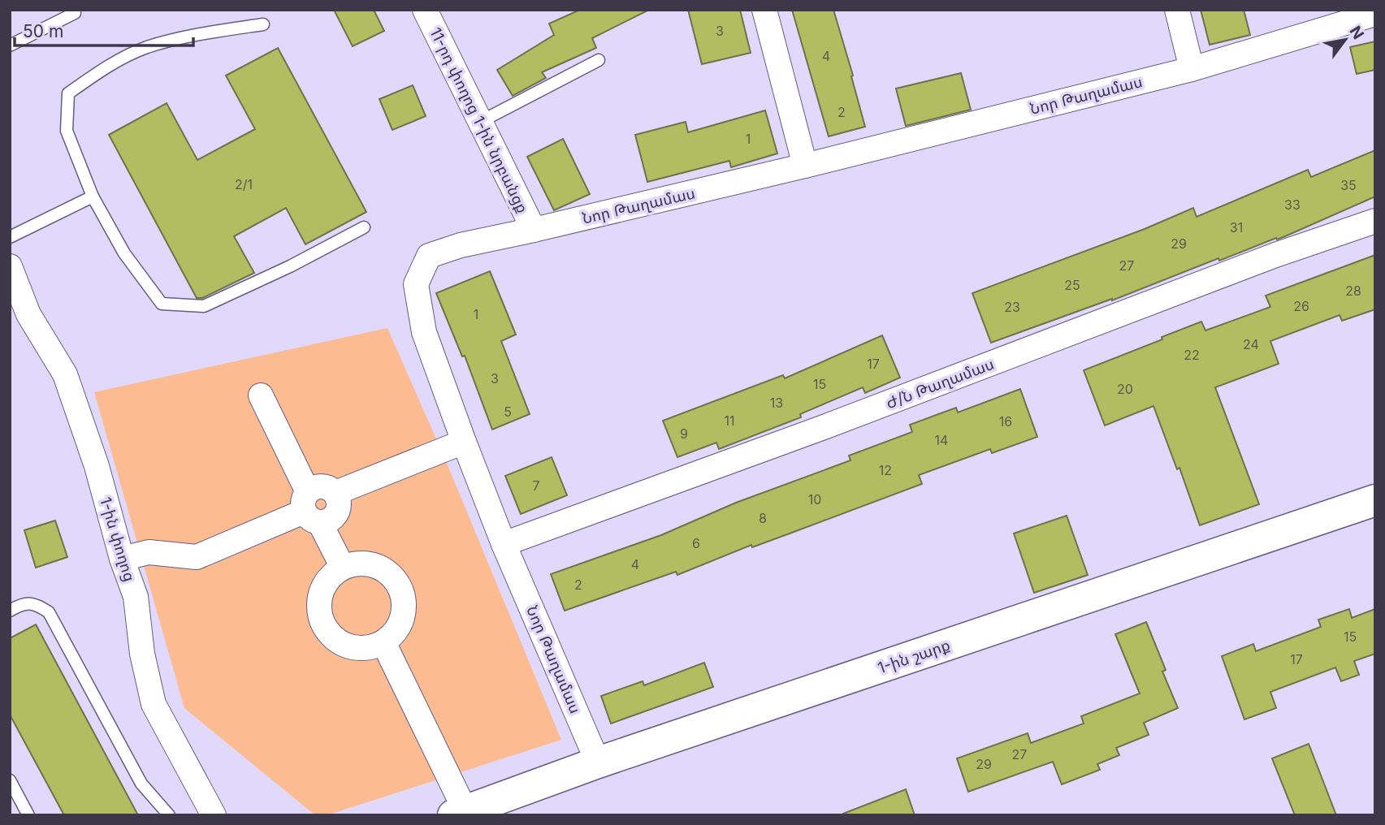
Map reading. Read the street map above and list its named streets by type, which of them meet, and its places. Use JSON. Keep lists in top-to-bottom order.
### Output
{
  "streets": {
    "main road": ["1-ին շարք"],
    "street": [
      "Նոր Թաղամաս",
      "11-րդ փողոց 1-ին նրբանցք",
      "Ժ/Ն Թաղամաս",
      "1-ին փողոց"
    ]
  },
  "crossings": [
    ["Նոր Թաղամաս", "11-րդ փողոց 1-ին նրբանցք"],
    ["Նոր Թաղամաս", "Ժ/Ն Թաղամաս"],
    ["Նոր Թաղամաս", "1-ին շարք"]
  ],
  "house_numbers": [
    "3",
    "4",
    "2",
    "1",
    "2/1",
    "35",
    "33",
    "31",
    "29",
    "27",
    "25",
    "28",
    "26",
    "23",
    "1",
    "24",
    "22",
    "17",
    "3",
    "15",
    "20",
    "13",
    "5",
    "11",
    "16",
    "9",
    "14",
    "12",
    "7",
    "10",
    "8",
    "6",
    "4",
    "2",
    "15",
    "17",
    "27",
    "29"
  ],
  "scale_bar": "50 m",
  "north": "top right"
}
